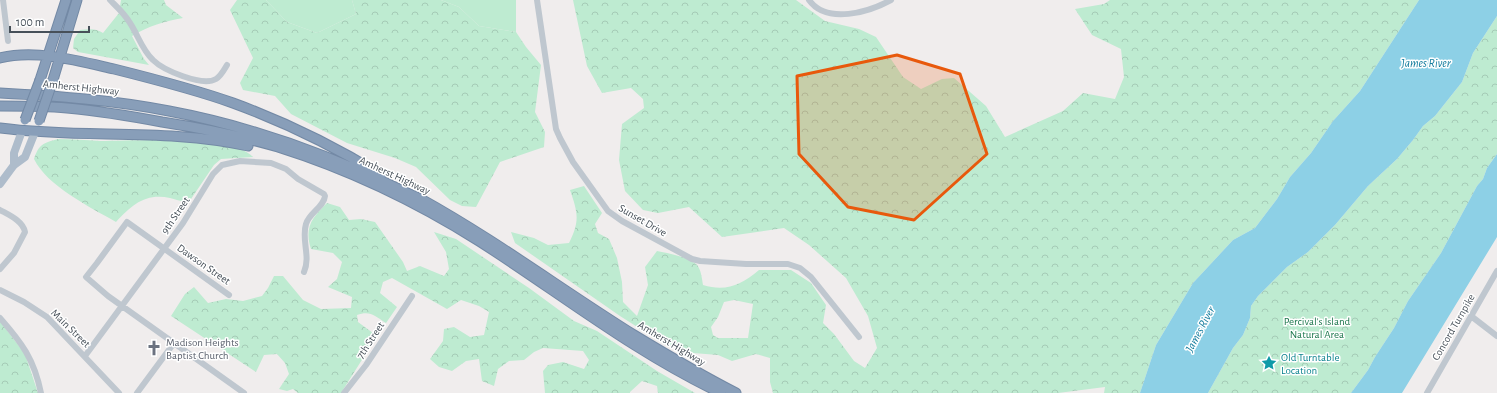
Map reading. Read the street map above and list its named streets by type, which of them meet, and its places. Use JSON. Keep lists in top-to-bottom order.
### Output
{
  "streets": {
    "highway": ["Amherst Highway"],
    "street": [
      "9th Street",
      "Sunset Drive",
      "Dawson Street",
      "Concord Turnpike",
      "Main Street",
      "7th Street"
    ]
  },
  "crossings": [
    ["9th Street", "Dawson Street"],
    ["9th Street", "Main Street"]
  ],
  "water": ["James River"],
  "parks": ["Percival's Island Natural Area"],
  "places": {
    "church": ["Madison Heights Baptist Church"],
    "place": ["Old Turntable Location"]
  },
  "scale_bar": "100 m"
}
